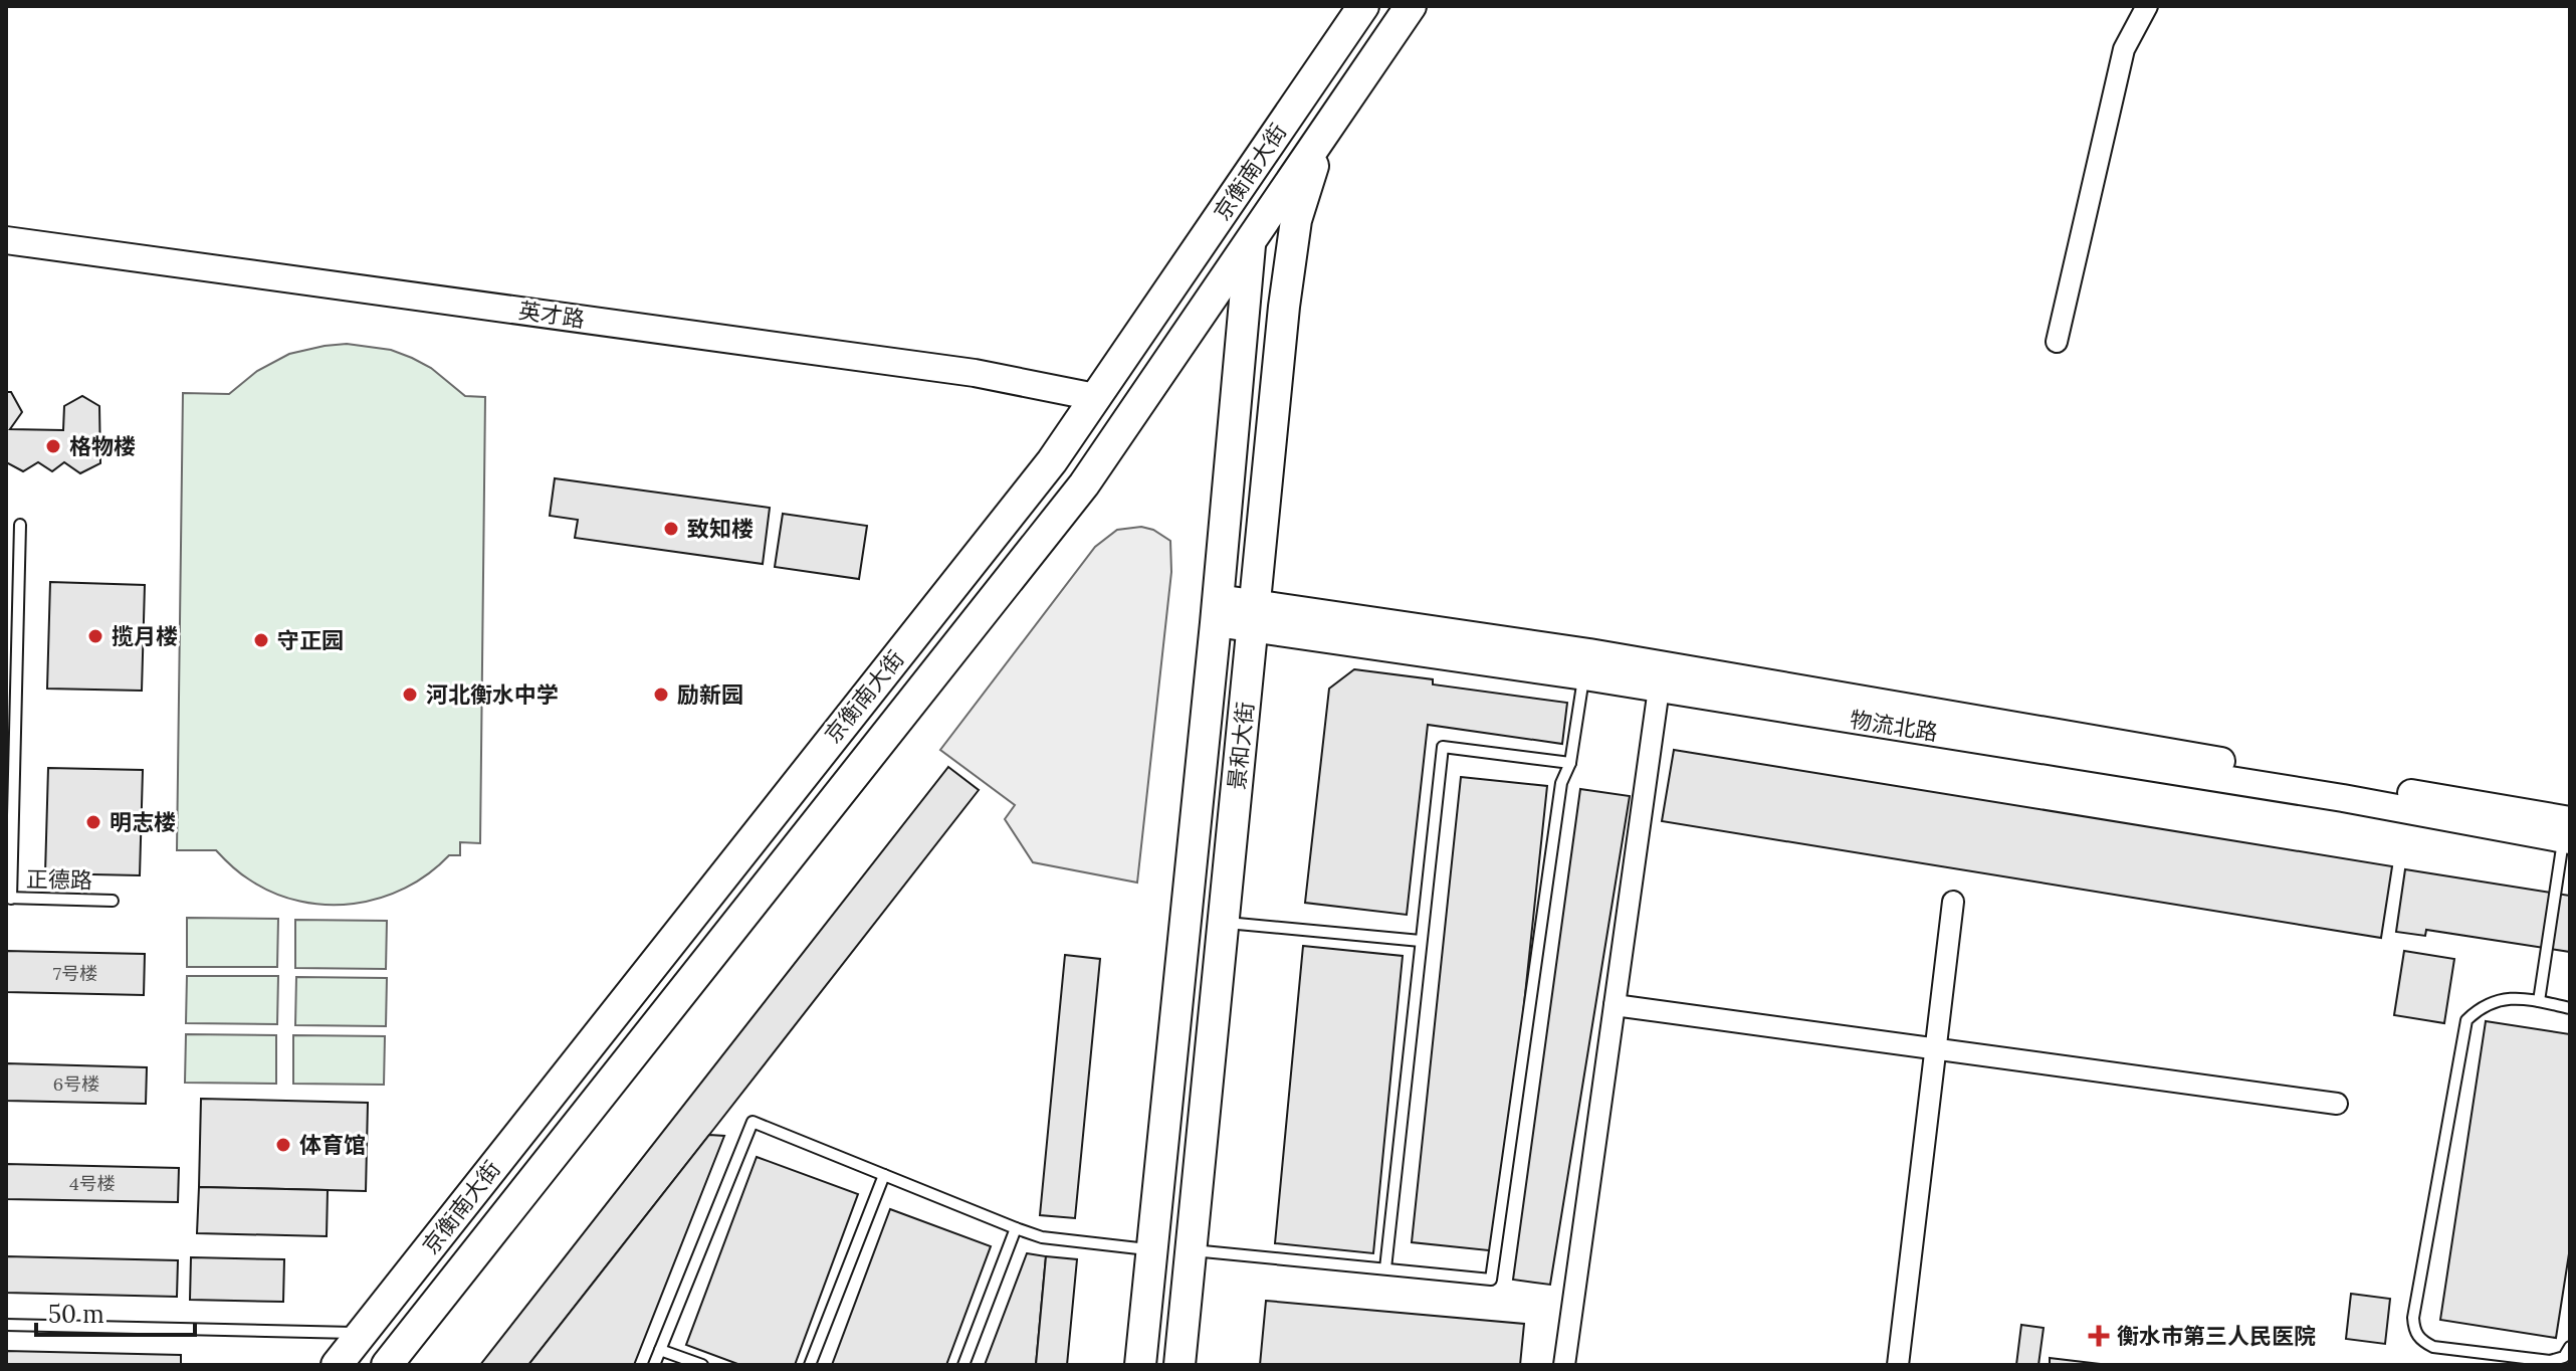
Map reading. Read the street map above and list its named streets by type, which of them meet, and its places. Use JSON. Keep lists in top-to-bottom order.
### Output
{
  "streets": {
    "main road": ["京衡南大街", "景和大街"],
    "street": ["英才路", "物流北路"],
    "lane": ["正德路"]
  },
  "crossings": [
    ["京衡南大街", "英才路"],
    ["京衡南大街", "景和大街"],
    ["物流北路", "景和大街"]
  ],
  "places": {
    "other": [
      "格物楼",
      "致知楼",
      "揽月楼",
      "守正园",
      "河北衡水中学",
      "励新园",
      "明志楼",
      "体育馆"
    ],
    "health": ["衡水市第三人民医院"]
  },
  "house_numbers": ["7号楼", "6号楼", "4号楼"],
  "scale_bar": "50 m"
}
